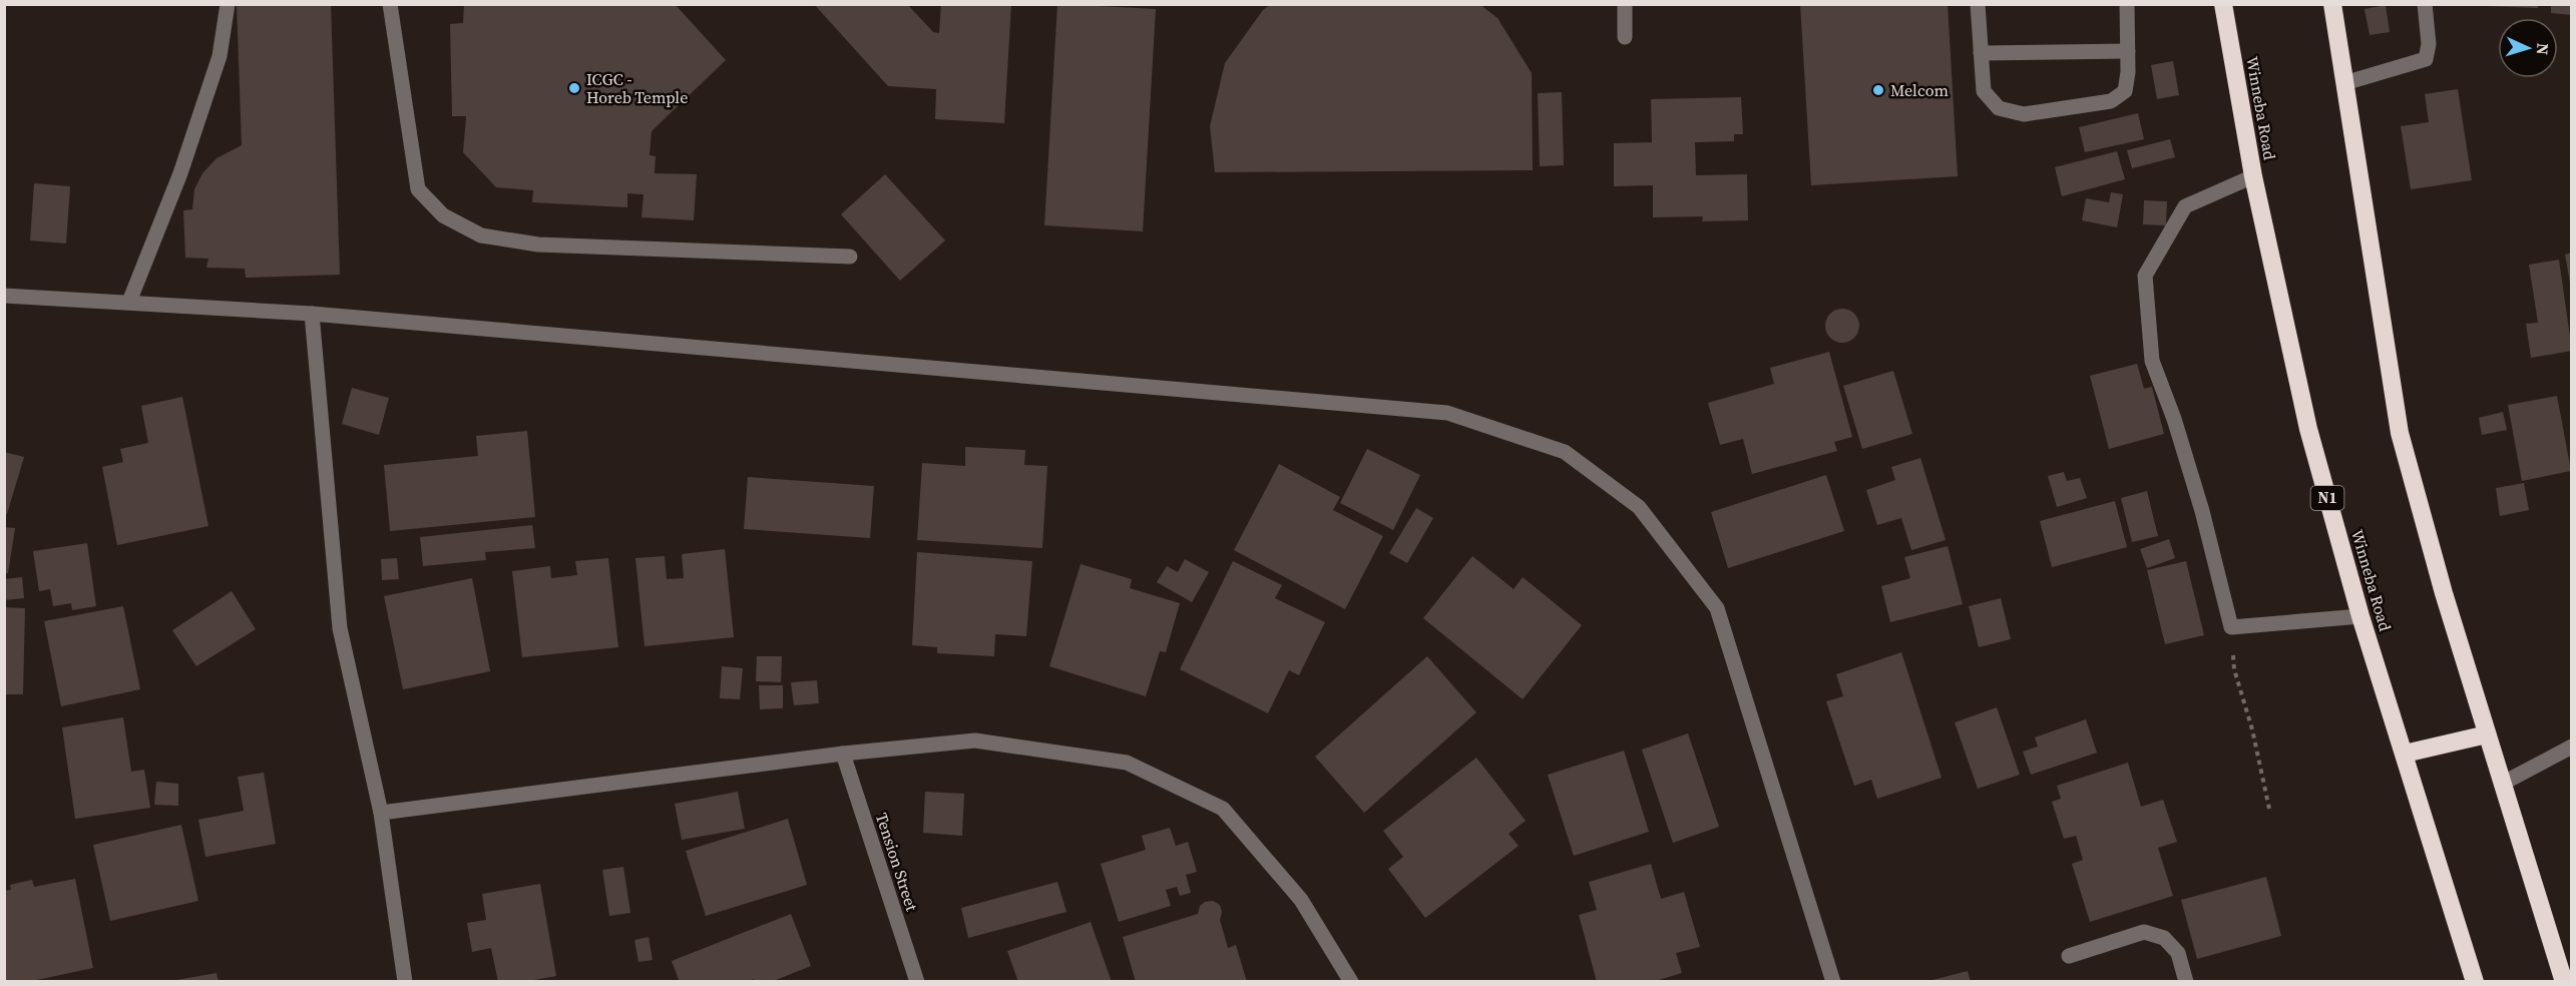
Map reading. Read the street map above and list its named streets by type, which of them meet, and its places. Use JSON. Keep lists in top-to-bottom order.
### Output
{
  "streets": {
    "highway": ["Winneba Road", "N1"],
    "street": ["Tension Street"]
  },
  "places": ["ICGC - Horeb Temple", "Melcom"],
  "north": "right"
}
